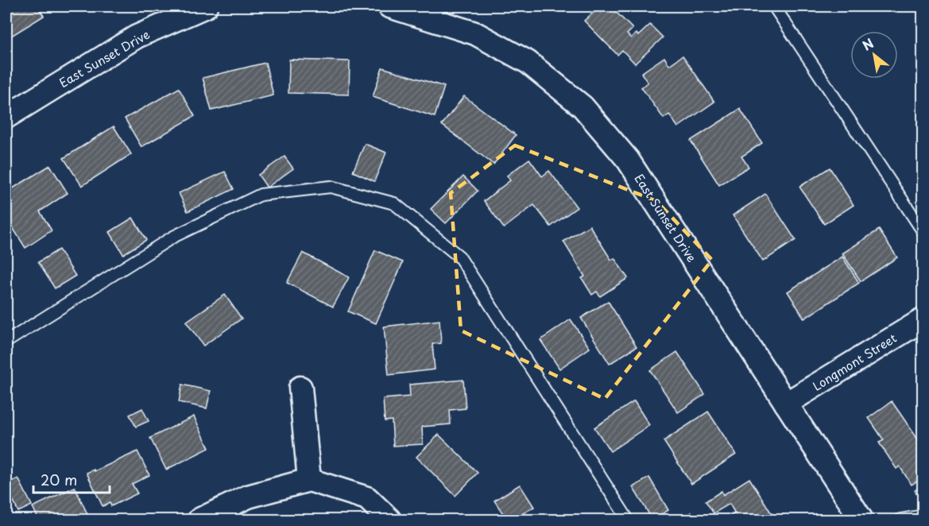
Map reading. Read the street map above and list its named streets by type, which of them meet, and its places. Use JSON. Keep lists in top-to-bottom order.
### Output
{
  "streets": {
    "street": ["East Sunset Drive", "Longmont Street"]
  },
  "crossings": [
    ["East Sunset Drive", "Longmont Street"]
  ],
  "scale_bar": "20 m",
  "north": "top left"
}
